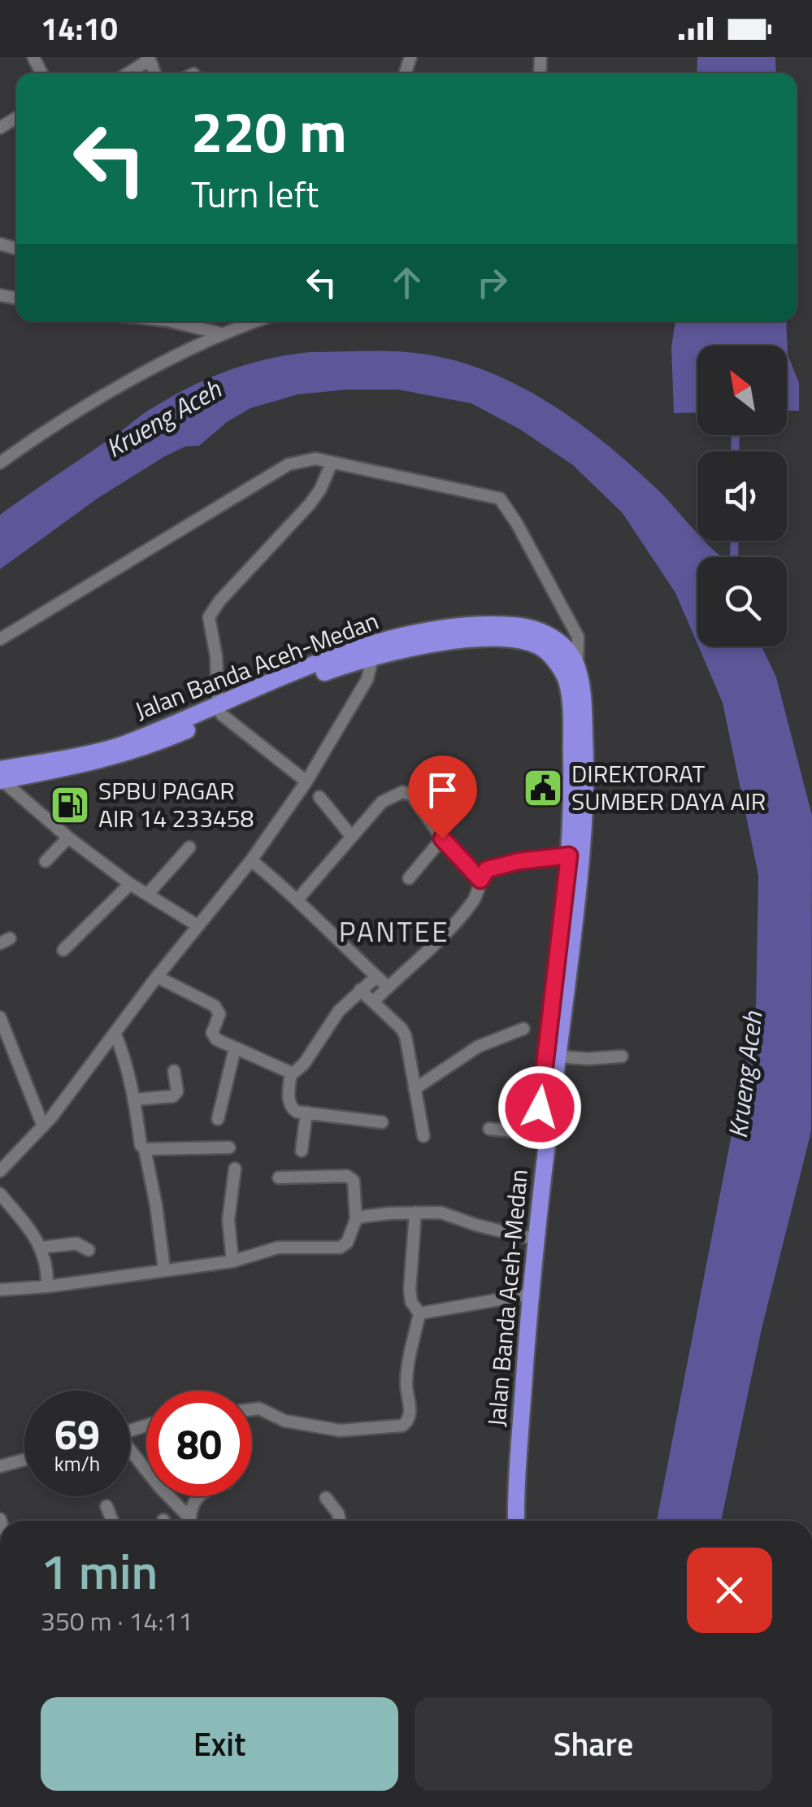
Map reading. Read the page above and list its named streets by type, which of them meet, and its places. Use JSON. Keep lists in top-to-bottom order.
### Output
{
  "streets": {
    "highway": ["Jalan Banda Aceh-Medan"]
  },
  "districts": ["PANTEE"],
  "water": ["Krueng Aceh"],
  "places": {
    "public building": ["DIREKTORAT SUMBER DAYA AIR"],
    "fuel station": ["SPBU PAGAR AIR 14 233458"]
  },
  "north": "top left",
  "page": {
    "status": "14:10",
    "turn": ["220 m", "Turn left"],
    "speed": "69 km/h",
    "limit": "80",
    "heading": ["1 min", "350 m · 14:11"],
    "buttons": ["Exit", "Share"]
  }
}
